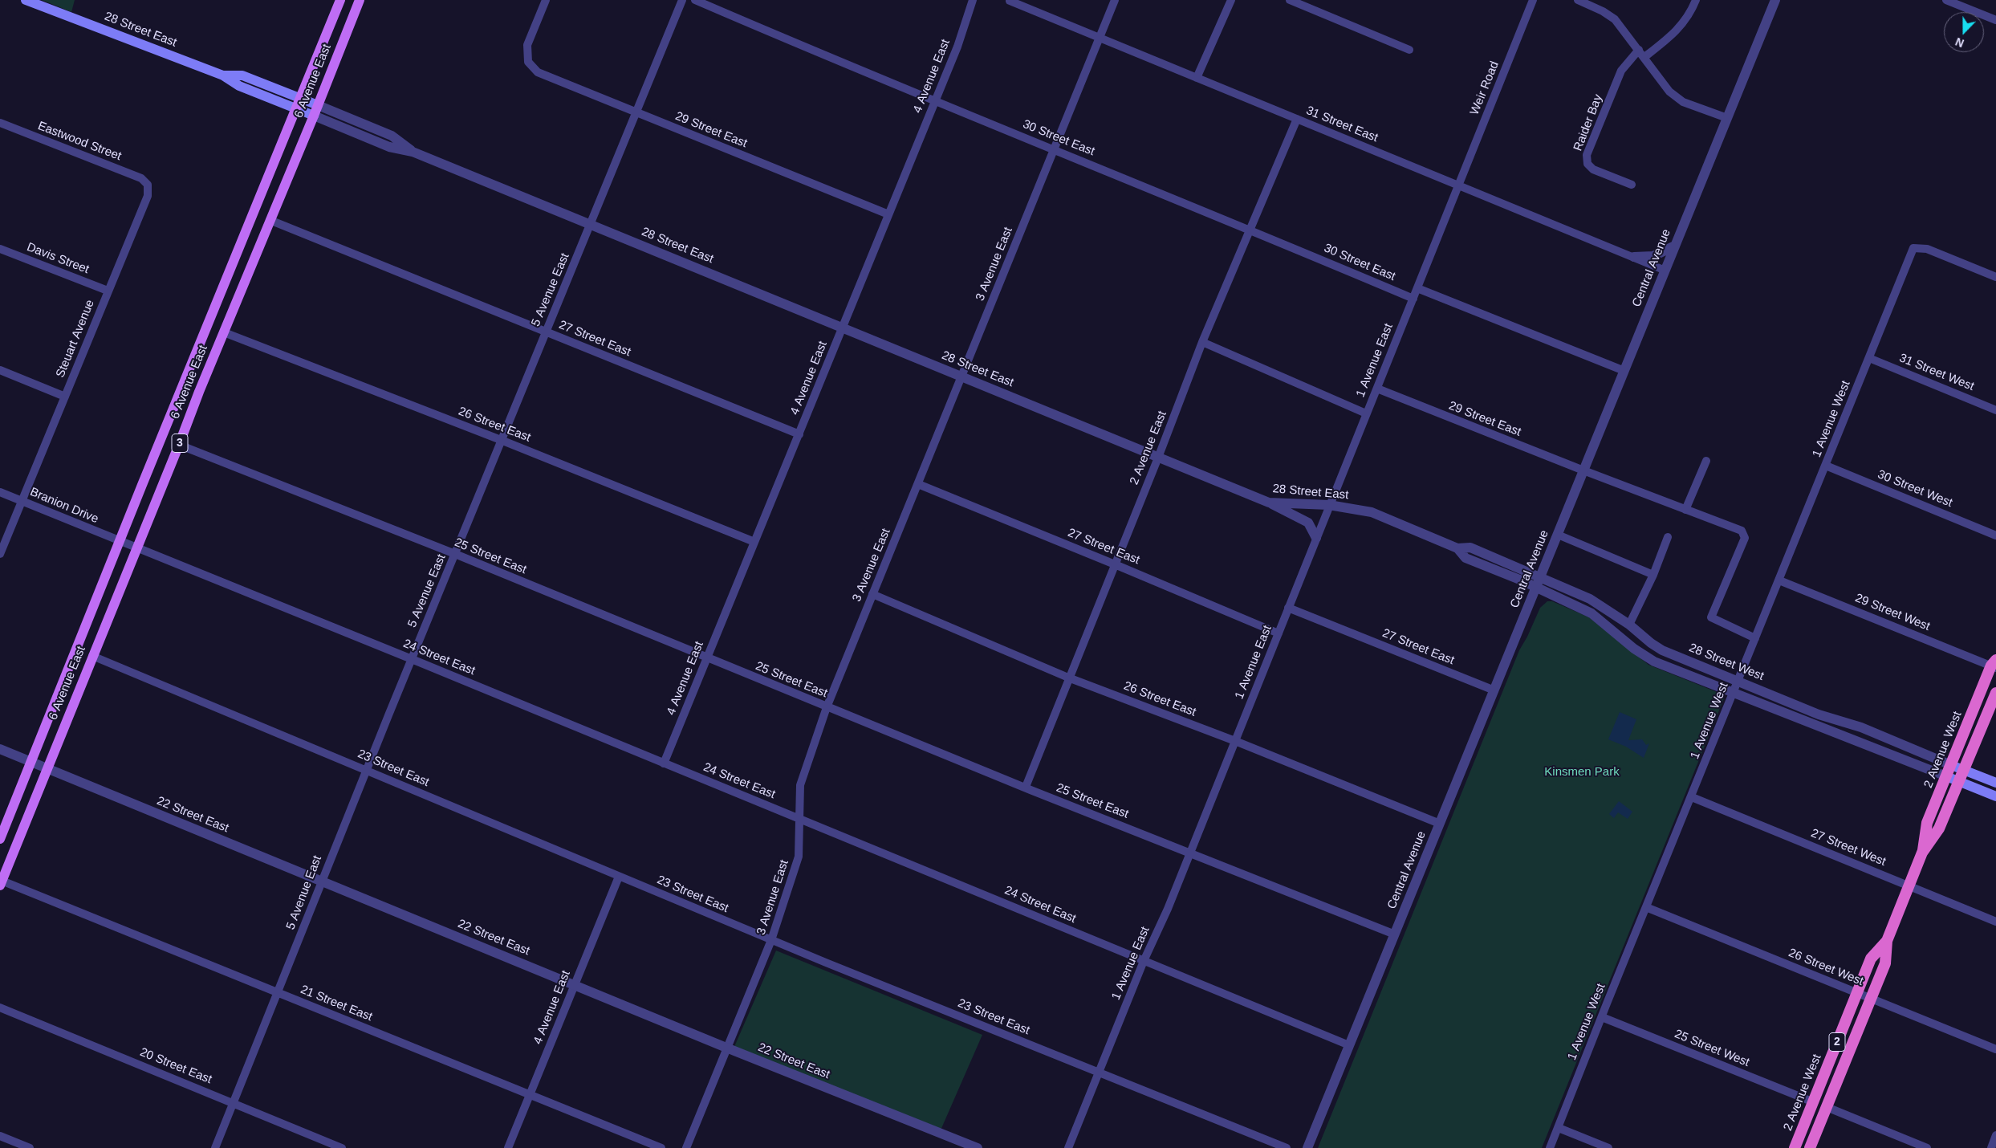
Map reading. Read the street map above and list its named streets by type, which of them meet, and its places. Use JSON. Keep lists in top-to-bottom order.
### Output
{
  "streets": {
    "highway": ["2 Avenue West", "2"],
    "main road": [
      "28 Street East",
      "6 Avenue East",
      "3",
      "28 Street West"
    ],
    "street": [
      "4 Avenue East",
      "Weir Road",
      "Raider Bay",
      "31 Street East",
      "29 Street East",
      "30 Street East",
      "Eastwood Street",
      "Davis Street",
      "3 Avenue East",
      "Central Avenue",
      "5 Avenue East",
      "Steuart Avenue",
      "27 Street East",
      "1 Avenue East",
      "31 Street West",
      "1 Avenue West",
      "26 Street East",
      "2 Avenue East",
      "30 Street West",
      "Branion Drive",
      "25 Street East",
      "29 Street West",
      "24 Street East",
      "23 Street East",
      "22 Street East",
      "27 Street West",
      "26 Street West",
      "21 Street East",
      "25 Street West",
      "20 Street East"
    ]
  },
  "crossings": [
    ["28 Street East", "4 Avenue East"],
    ["28 Street East", "6 Avenue East"],
    ["28 Street East", "3 Avenue East"],
    ["28 Street East", "Central Avenue"],
    ["28 Street East", "5 Avenue East"],
    ["28 Street East", "1 Avenue East"],
    ["28 Street East", "2 Avenue East"],
    ["28 Street East", "28 Street West"],
    ["4 Avenue East", "29 Street East"],
    ["4 Avenue East", "30 Street East"],
    ["4 Avenue East", "27 Street East"],
    ["4 Avenue East", "26 Street East"],
    ["4 Avenue East", "25 Street East"],
    ["4 Avenue East", "24 Street East"],
    ["4 Avenue East", "23 Street East"],
    ["4 Avenue East", "22 Street East"],
    ["4 Avenue East", "21 Street East"],
    ["6 Avenue East", "27 Street East"],
    ["6 Avenue East", "26 Street East"],
    ["6 Avenue East", "Branion Drive"],
    ["6 Avenue East", "25 Street East"],
    ["6 Avenue East", "24 Street East"],
    ["6 Avenue East", "23 Street East"],
    ["6 Avenue East", "22 Street East"],
    ["6 Avenue East", "21 Street East"],
    ["Weir Road", "31 Street East"],
    ["Weir Road", "1 Avenue East"],
    ["31 Street East", "3 Avenue East"],
    ["31 Street East", "Central Avenue"],
    ["31 Street East", "1 Avenue East"],
    ["31 Street East", "2 Avenue East"],
    ["29 Street East", "Central Avenue"],
    ["29 Street East", "5 Avenue East"],
    ["29 Street East", "1 Avenue East"],
    ["29 Street East", "1 Avenue West"],
    ["30 Street East", "3 Avenue East"],
    ["30 Street East", "1 Avenue East"],
    ["30 Street East", "2 Avenue East"],
    ["Eastwood Street", "Steuart Avenue"],
    ["Davis Street", "Steuart Avenue"],
    ["3 Avenue East", "27 Street East"],
    ["3 Avenue East", "26 Street East"],
    ["3 Avenue East", "25 Street East"],
    ["3 Avenue East", "24 Street East"],
    ["3 Avenue East", "23 Street East"],
    ["3 Avenue East", "22 Street East"],
    ["Central Avenue", "27 Street East"],
    ["Central Avenue", "26 Street East"],
    ["Central Avenue", "25 Street East"],
    ["Central Avenue", "24 Street East"],
    ["Central Avenue", "28 Street West"],
    ["5 Avenue East", "27 Street East"],
    ["5 Avenue East", "26 Street East"],
    ["5 Avenue East", "25 Street East"],
    ["5 Avenue East", "24 Street East"],
    ["5 Avenue East", "23 Street East"],
    ["5 Avenue East", "22 Street East"],
    ["5 Avenue East", "21 Street East"],
    ["5 Avenue East", "20 Street East"],
    ["Steuart Avenue", "Branion Drive"],
    ["27 Street East", "1 Avenue East"],
    ["27 Street East", "2 Avenue East"],
    ["1 Avenue East", "26 Street East"],
    ["1 Avenue East", "25 Street East"],
    ["1 Avenue East", "24 Street East"],
    ["1 Avenue East", "23 Street East"],
    ["31 Street West", "1 Avenue West"],
    ["1 Avenue West", "30 Street West"],
    ["1 Avenue West", "29 Street West"],
    ["1 Avenue West", "28 Street West"],
    ["1 Avenue West", "27 Street West"],
    ["1 Avenue West", "26 Street West"],
    ["1 Avenue West", "25 Street West"],
    ["26 Street East", "2 Avenue East"],
    ["2 Avenue East", "25 Street East"],
    ["Branion Drive", "24 Street East"],
    ["29 Street West", "2 Avenue West"],
    ["28 Street West", "2 Avenue West"],
    ["2 Avenue West", "27 Street West"],
    ["2 Avenue West", "26 Street West"],
    ["2 Avenue West", "25 Street West"]
  ],
  "parks": ["Kinsmen Park"],
  "north": "bottom"
}
